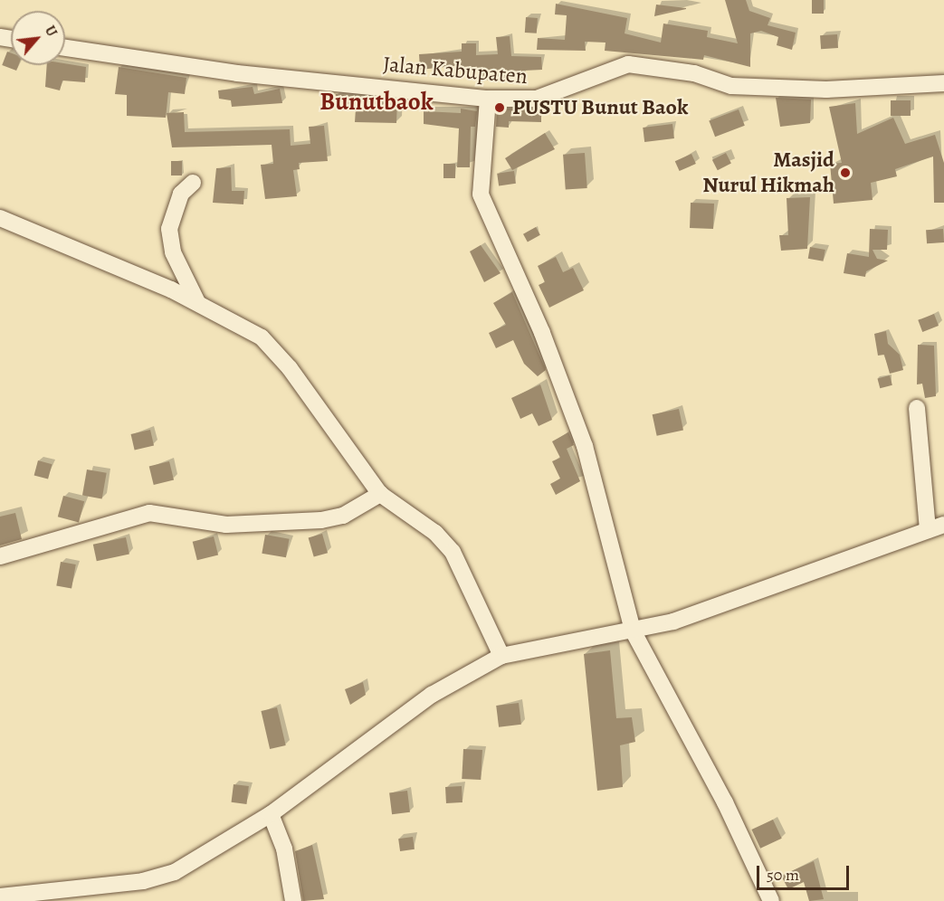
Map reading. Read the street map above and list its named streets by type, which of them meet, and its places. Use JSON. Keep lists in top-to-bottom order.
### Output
{
  "streets": {
    "street": ["Jalan Kabupaten"]
  },
  "districts": ["Bunutbaok"],
  "places": ["PUSTU Bunut Baok", "Masjid Nurul Hikmah"],
  "scale_bar": "50 m",
  "north": "top right"
}
